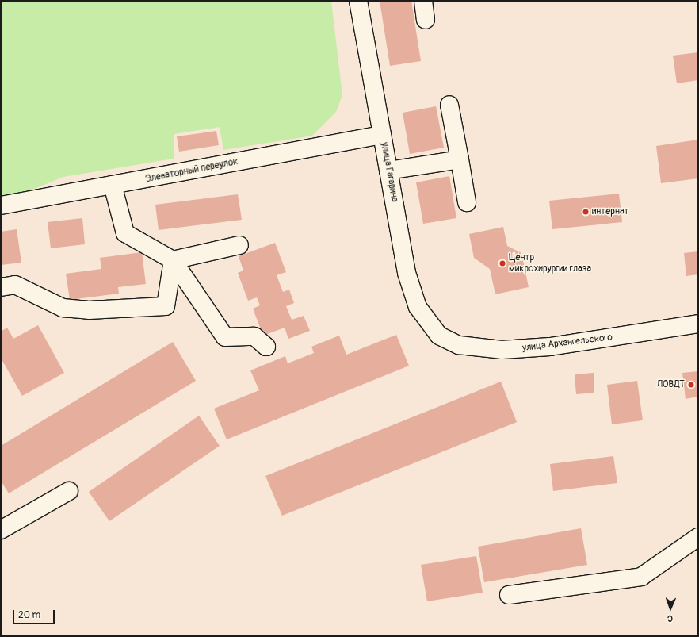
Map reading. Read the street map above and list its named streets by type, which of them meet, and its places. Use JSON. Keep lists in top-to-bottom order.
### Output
{
  "streets": {
    "street": ["Элеваторный переулок", "улица Гагарина", "улица Архангельского"]
  },
  "crossings": [
    ["Элеваторный переулок", "улица Гагарина"],
    ["улица Гагарина", "улица Архангельского"]
  ],
  "places": ["интернат", "Центр микрохирургии глаза", "ЛОВДТ"],
  "scale_bar": "20 m",
  "north": "bottom"
}
